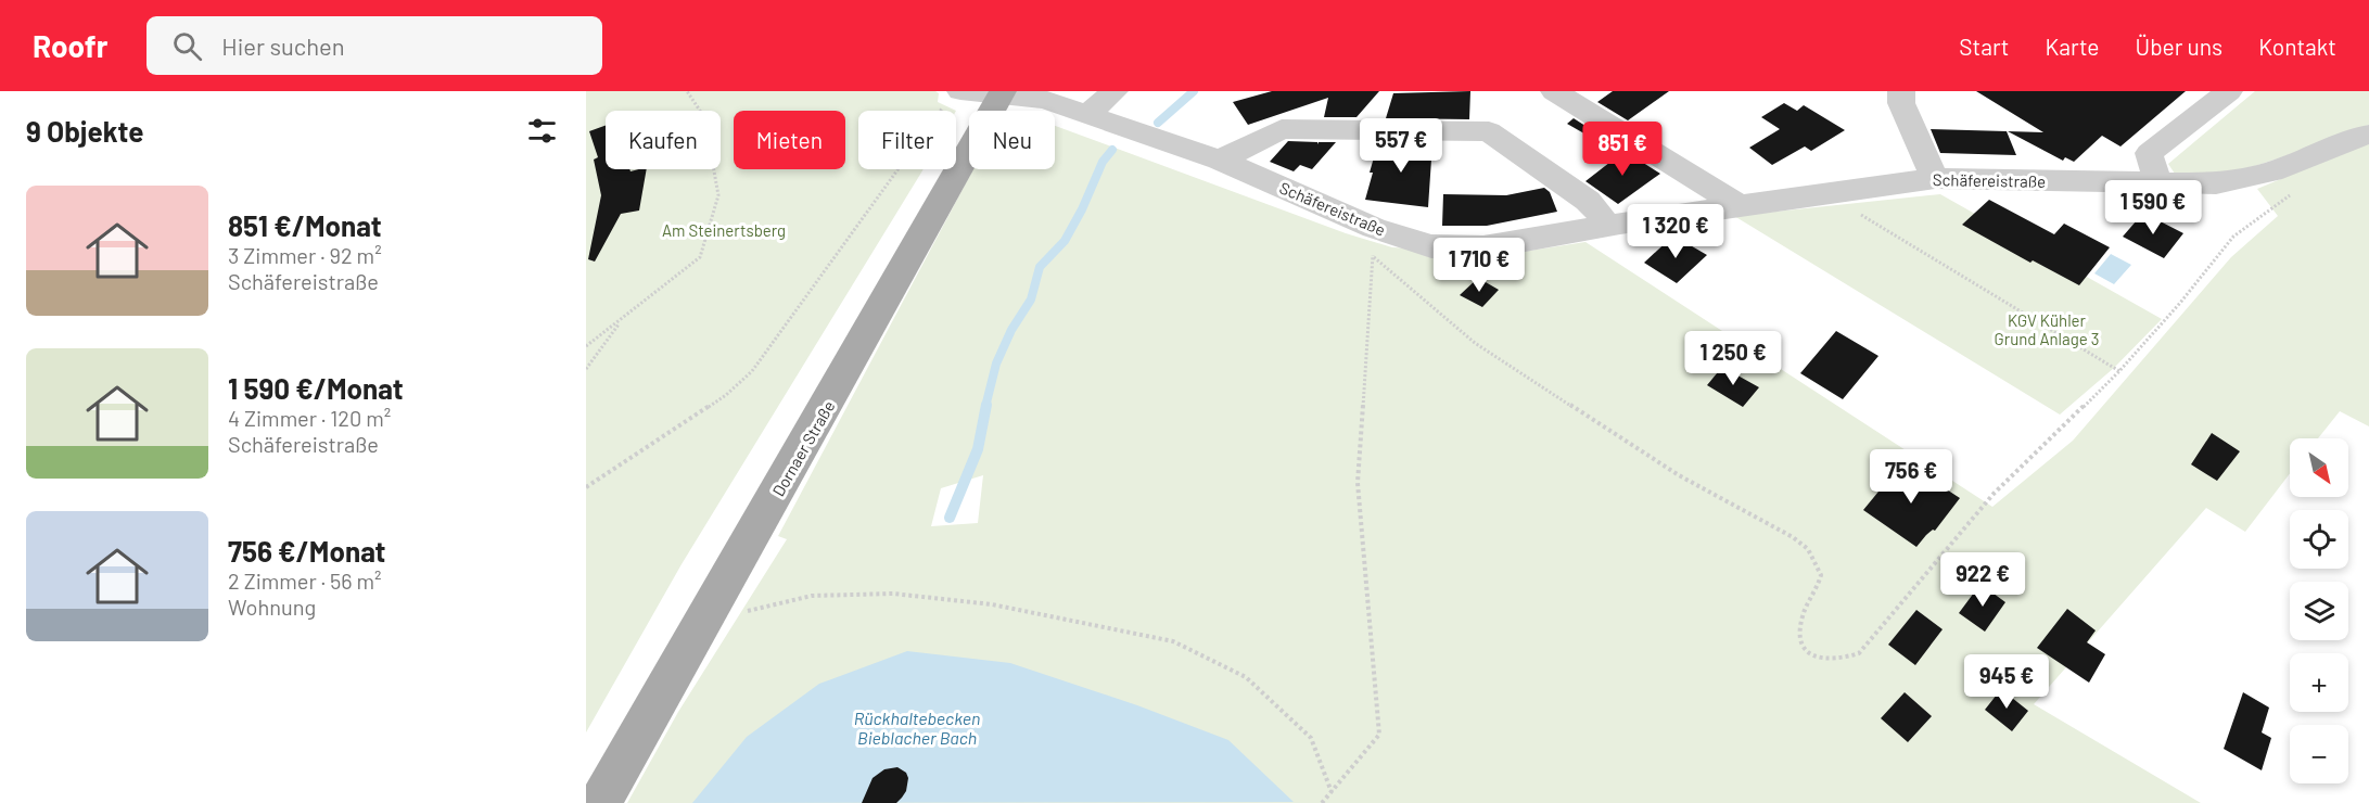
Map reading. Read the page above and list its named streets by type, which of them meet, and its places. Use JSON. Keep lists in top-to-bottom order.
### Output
{
  "streets": {
    "main road": ["Dornaer Straße"],
    "street": ["Schäfereistraße"]
  },
  "crossings": [
    ["Schäfereistraße", "Dornaer Straße"]
  ],
  "water": ["Rückhaltebecken Bieblacher Bach"],
  "parks": ["Am Steinertsberg", "KGV Kühler Grund Anlage 3"],
  "north": "bottom right",
  "page": {
    "header": "Roofr",
    "search": "Hier suchen",
    "nav": [
      "Start",
      "Karte",
      "Über uns",
      "Kontakt"
    ],
    "heading": "9 Objekte",
    "chip": [
      "Kaufen",
      "Mieten",
      "Filter",
      "Neu"
    ],
    "price": [
      "557 €",
      "851 €",
      "1 590 €",
      "1 320 €",
      "1 710 €",
      "1 250 €",
      "756 €",
      "922 €",
      "945 €"
    ],
    "list": [
      {
        "name": "851 €/Monat",
        "note": "3 Zimmer · 92 m² · Schäfereistraße"
      },
      {
        "name": "1 590 €/Monat",
        "note": "4 Zimmer · 120 m² · Schäfereistraße"
      },
      {
        "name": "756 €/Monat",
        "note": "2 Zimmer · 56 m² · Wohnung"
      }
    ],
    "map_buttons": ["+", "−"]
  }
}
